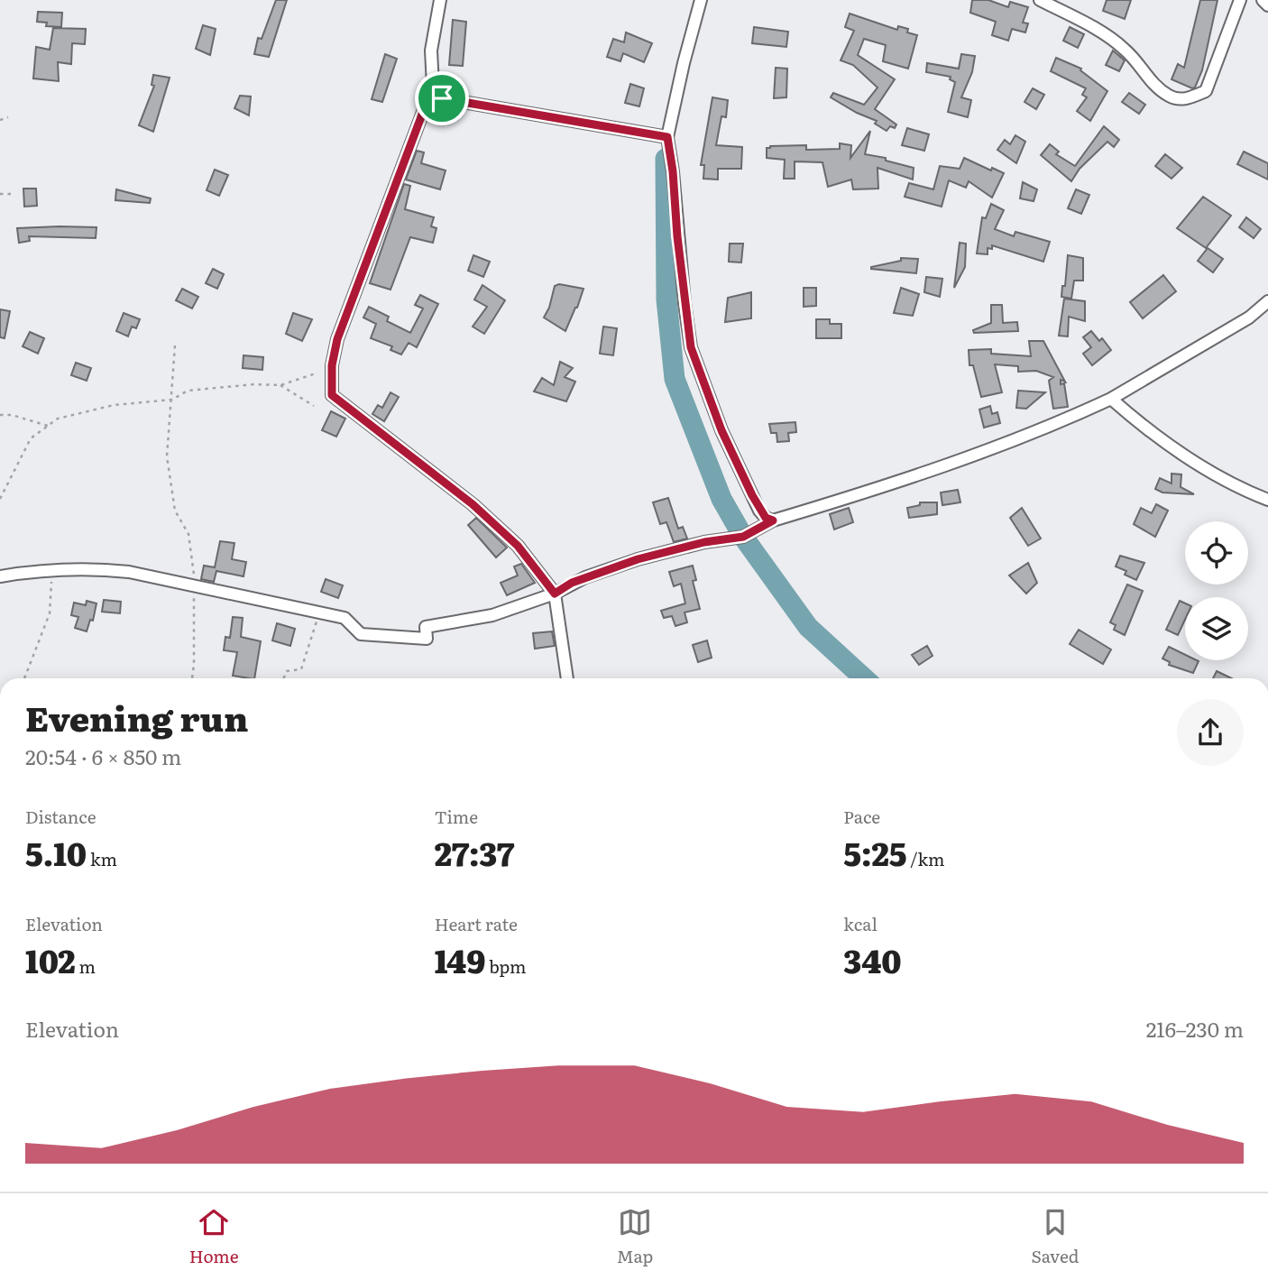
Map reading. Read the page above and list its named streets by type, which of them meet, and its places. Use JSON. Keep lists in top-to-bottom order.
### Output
{
  "page": {
    "heading": ["Evening run", "20:54 · 6 × 850 m"],
    "stats": [
      ["Distance", "5.10 km"],
      ["Time", "27:37"],
      ["Pace", "5:25 /km"],
      ["Elevation", "102 m"],
      ["Heart rate", "149 bpm"],
      ["kcal", "340"]
    ],
    "chart": ["Elevation", "216–230 m"],
    "tabs": ["Home", "Map", "Saved"]
  }
}
